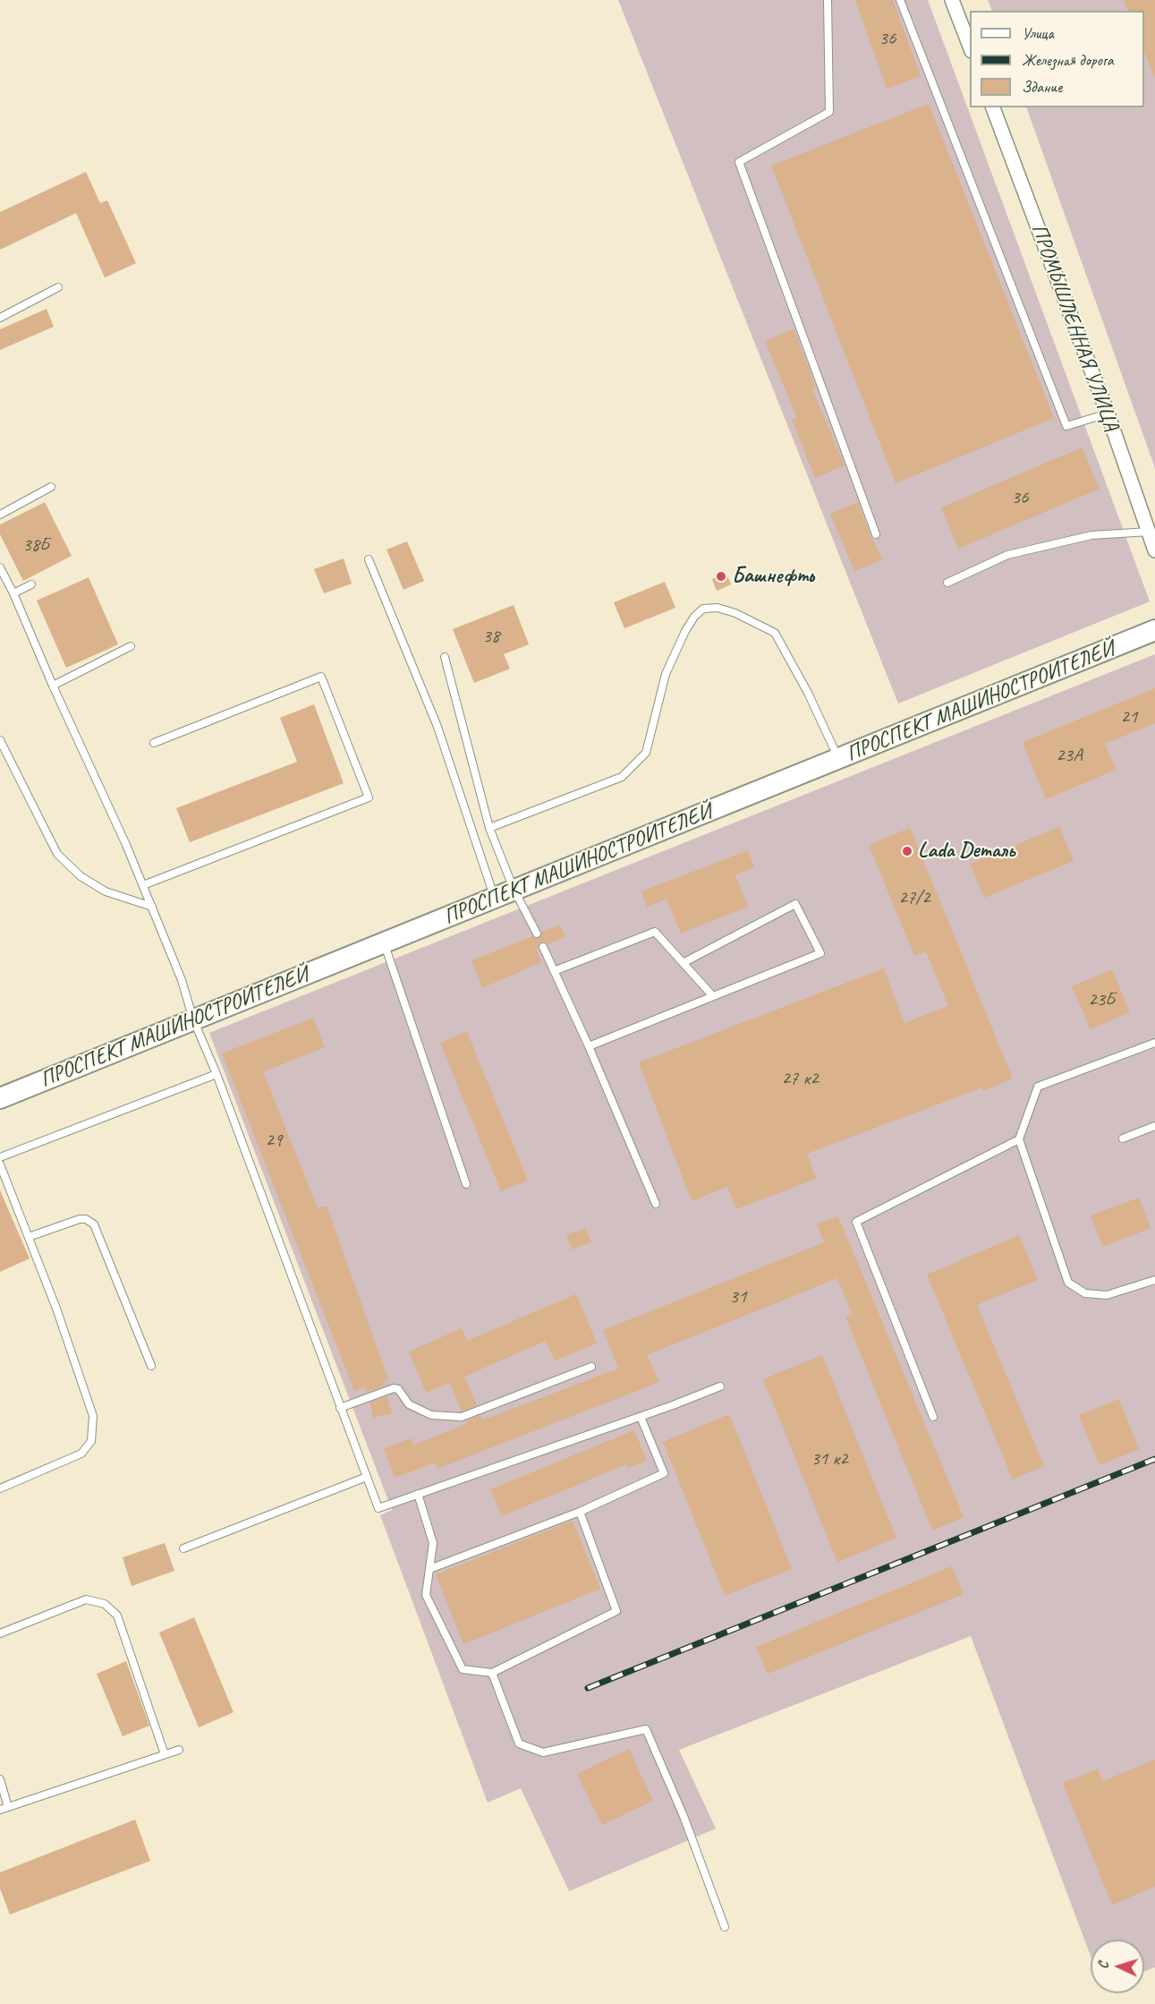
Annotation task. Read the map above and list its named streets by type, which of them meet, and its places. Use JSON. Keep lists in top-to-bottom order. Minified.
{"streets":{"main road":["ПРОСПЕКТ МАШИНОСТРОИТЕЛЕЙ"],"street":["ПРОМЫШЛЕННАЯ УЛИЦА"]},"places":["Башнефть","Lada Dеталь"],"house_numbers":["36","36","38Б","38","21","23А","27/2","23Б","27 к2","29","31","31 к2"],"legend":["Улица","Железная дорога","Здание"],"north":"left"}
